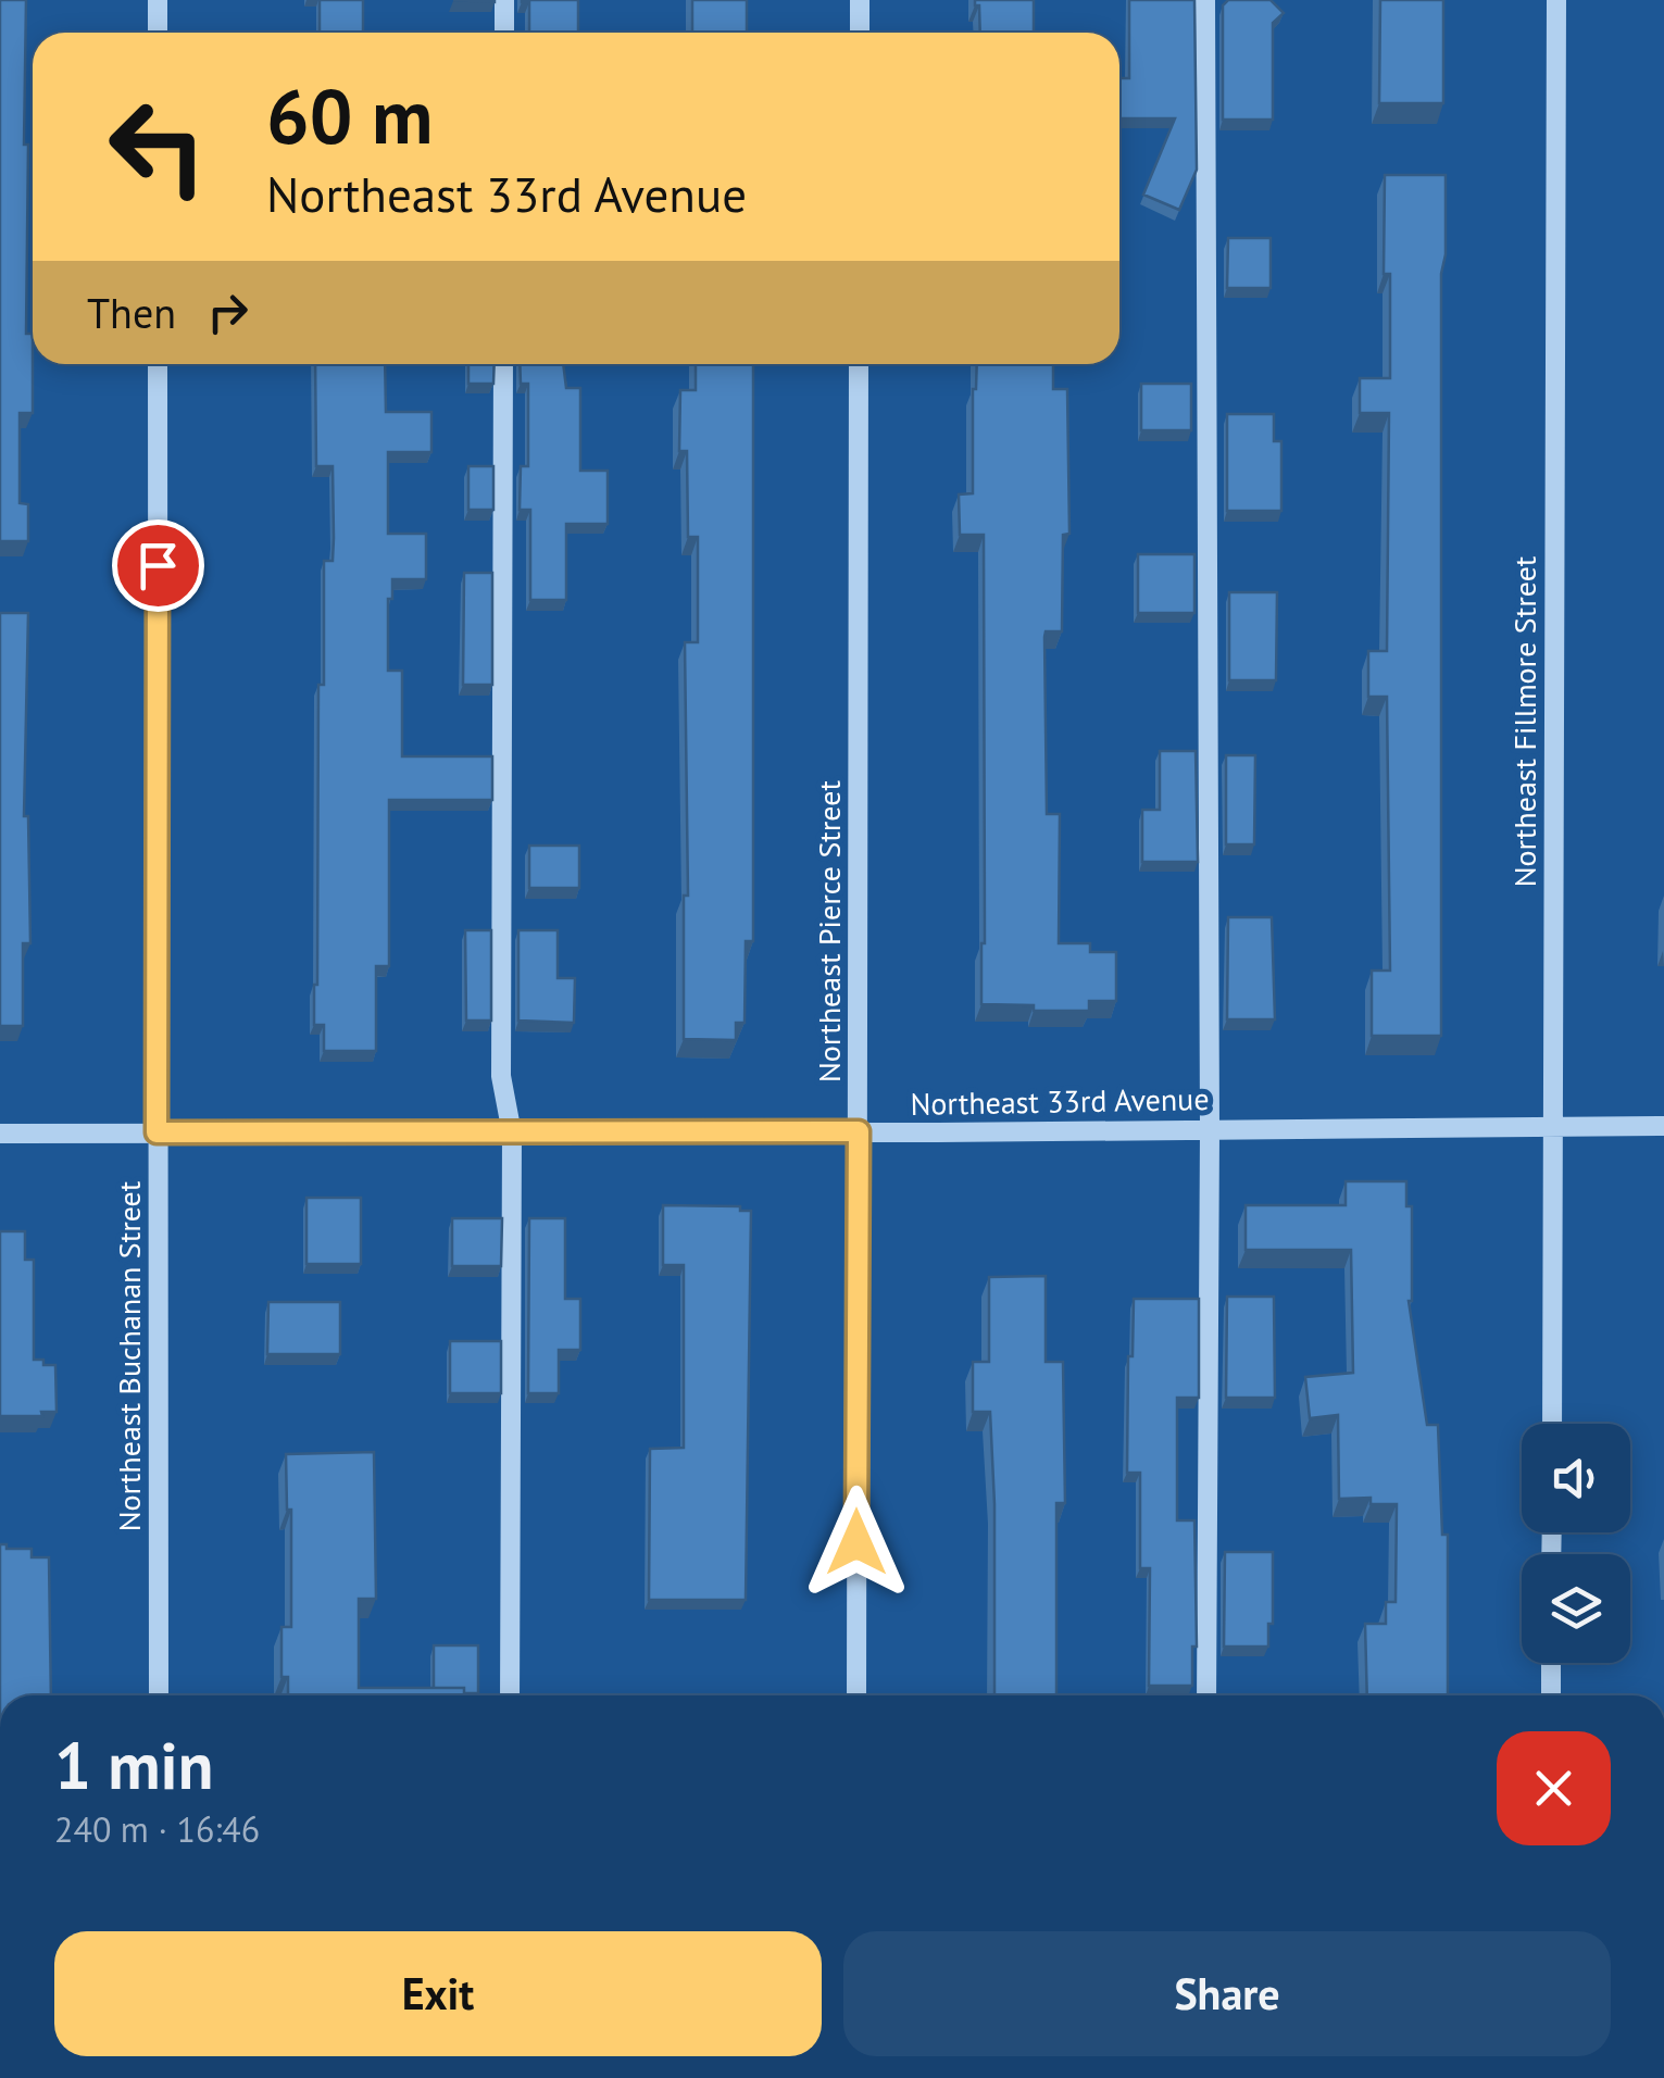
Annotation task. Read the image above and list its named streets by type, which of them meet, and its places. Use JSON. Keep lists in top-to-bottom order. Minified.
{"streets":{"street":["Northeast Fillmore Street","Northeast Pierce Street","Northeast 33rd Avenue","Northeast Buchanan Street"]},"crossings":[["Northeast Fillmore Street","Northeast 33rd Avenue"],["Northeast Pierce Street","Northeast 33rd Avenue"],["Northeast 33rd Avenue","Northeast Buchanan Street"]],"page":{"turn":["60 m","Northeast 33rd Avenue"],"then":"Then","heading":["1 min","240 m · 16:46"],"buttons":["Exit","Share"]}}
